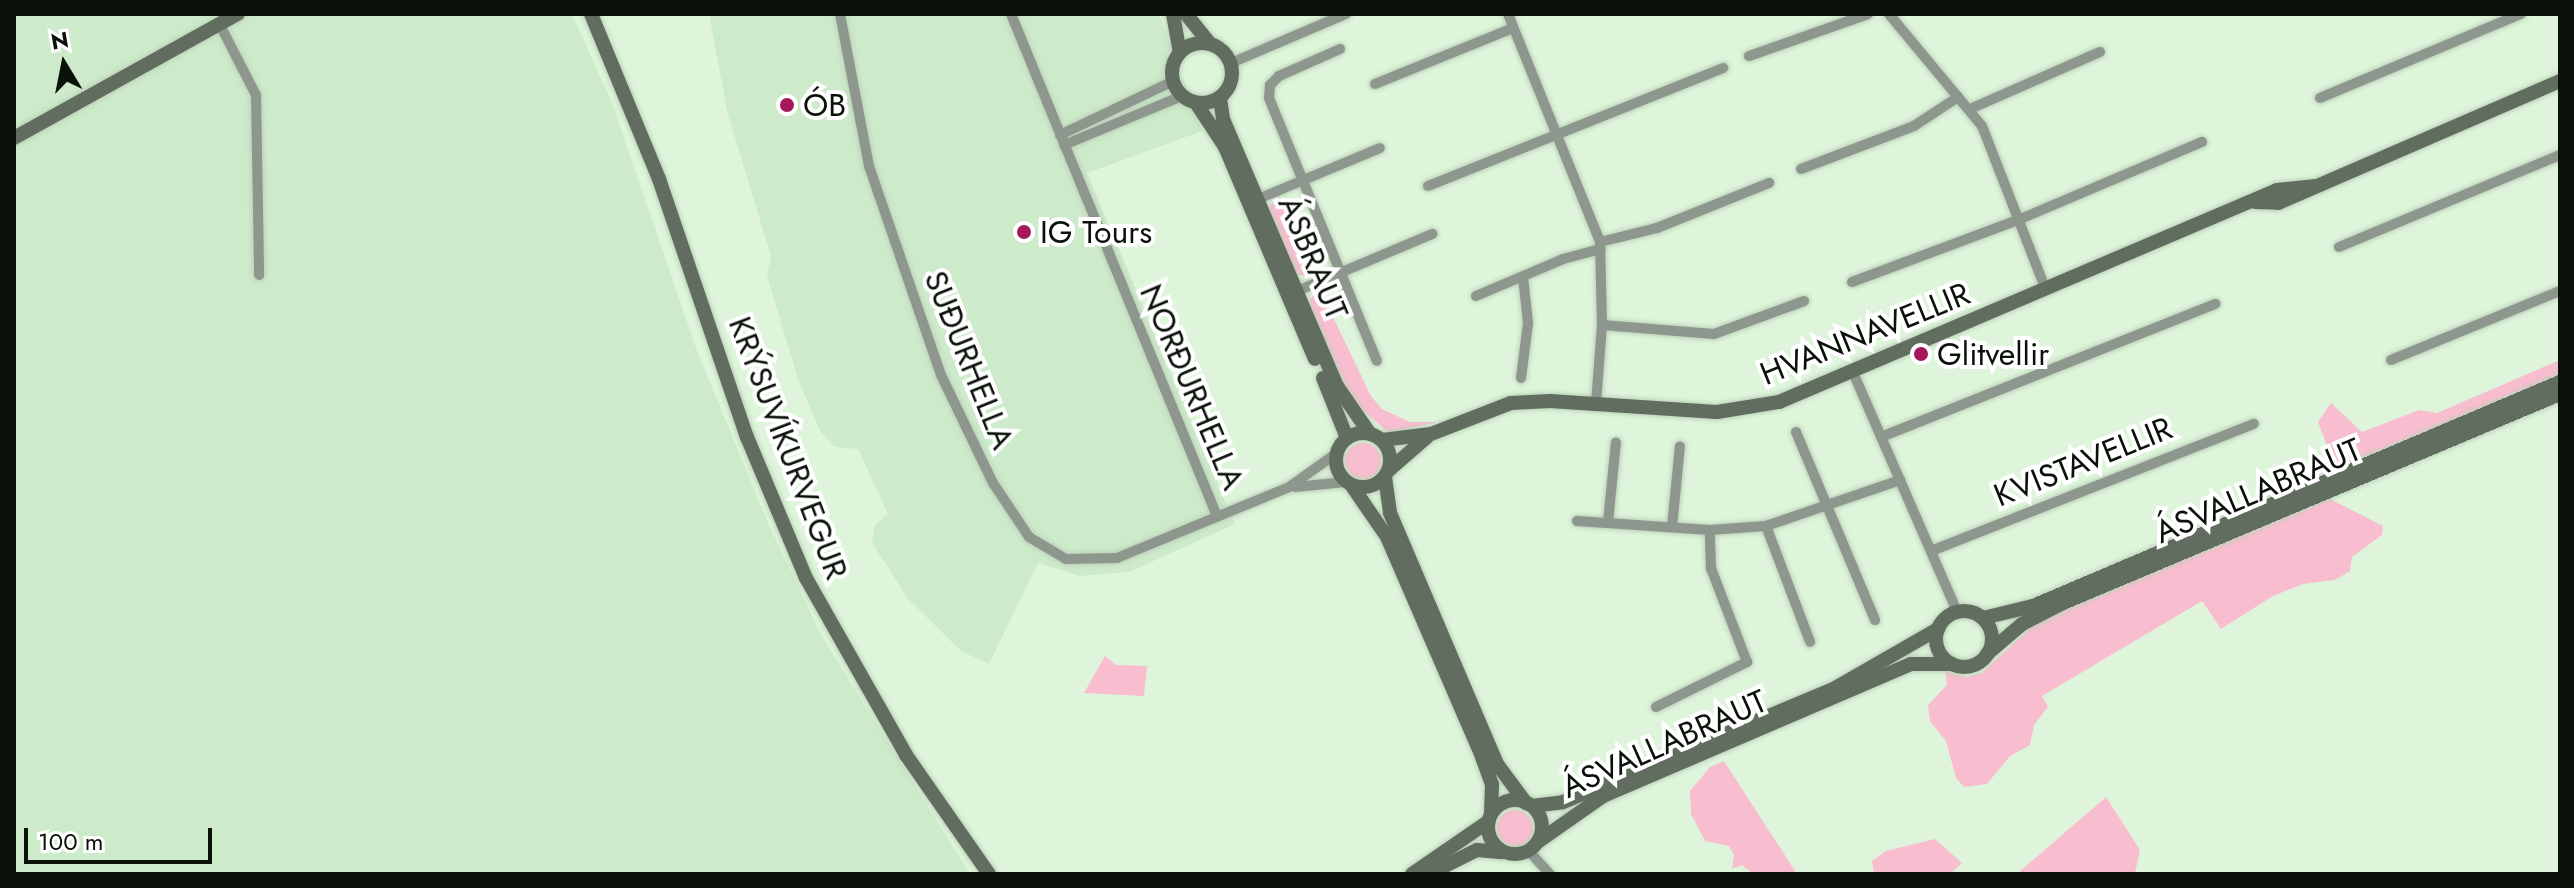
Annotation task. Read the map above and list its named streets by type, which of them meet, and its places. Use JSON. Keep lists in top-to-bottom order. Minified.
{"streets":{"main road":["ÁSBRAUT","HVANNAVELLIR","KRÝSUVÍKURVEGUR","ÁSVALLABRAUT"],"street":["SUÐURHELLA","NORÐURHELLA","KVISTAVELLIR"]},"crossings":[["ÁSBRAUT","HVANNAVELLIR"],["ÁSBRAUT","SUÐURHELLA"],["HVANNAVELLIR","SUÐURHELLA"],["SUÐURHELLA","NORÐURHELLA"]],"places":["ÓB","IG Tours","Glitvellir"],"scale_bar":"100 m","north":"top"}
